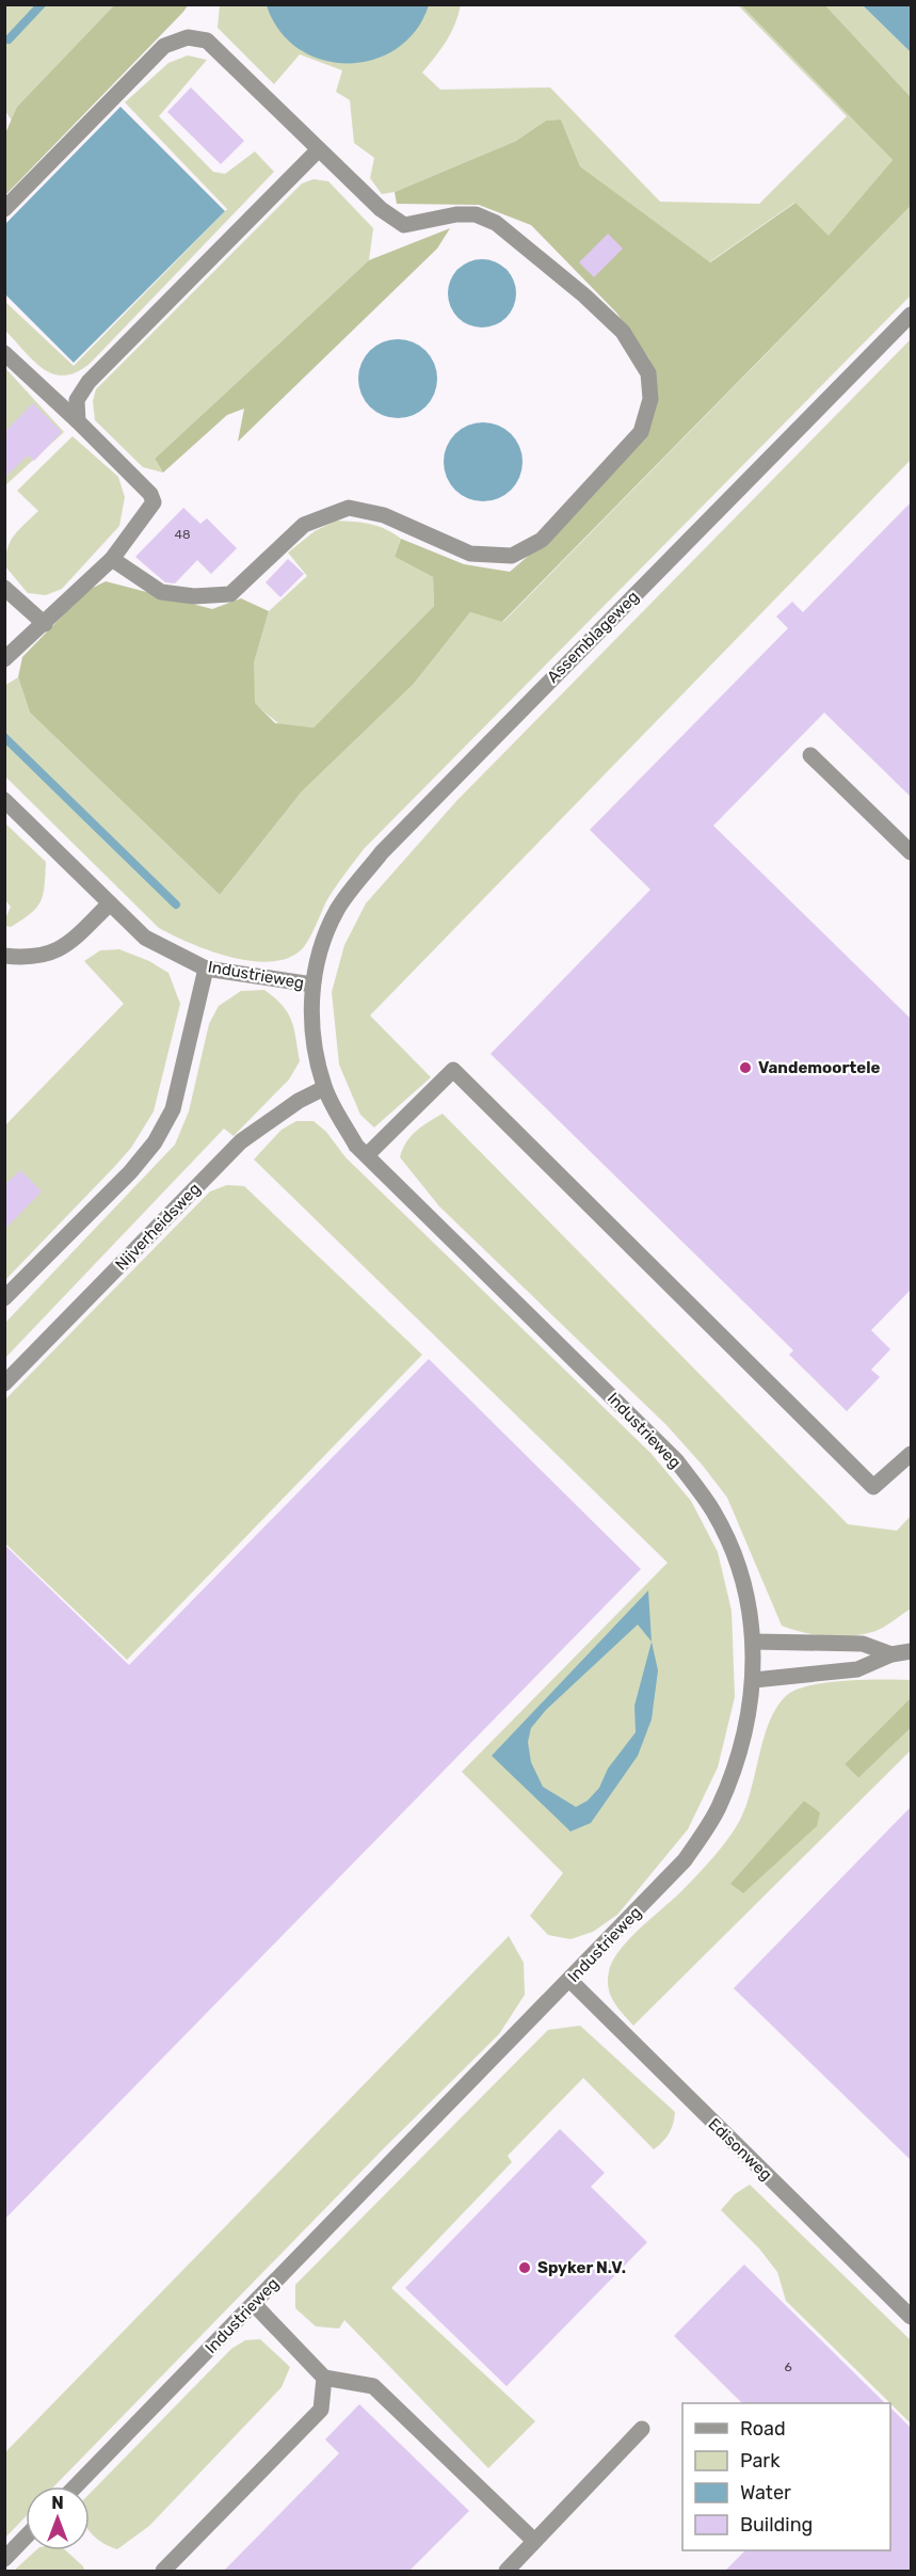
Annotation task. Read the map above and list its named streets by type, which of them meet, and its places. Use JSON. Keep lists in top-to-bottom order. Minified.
{"streets":{"street":["Assemblageweg","Industrieweg","Nijverheidsweg","Edisonweg"]},"crossings":[["Assemblageweg","Industrieweg"],["Industrieweg","Nijverheidsweg"],["Industrieweg","Edisonweg"]],"places":["Vandemoortele","Spyker N.V."],"house_numbers":["48","6"],"legend":["Road","Park","Water","Building"],"north":"top"}
